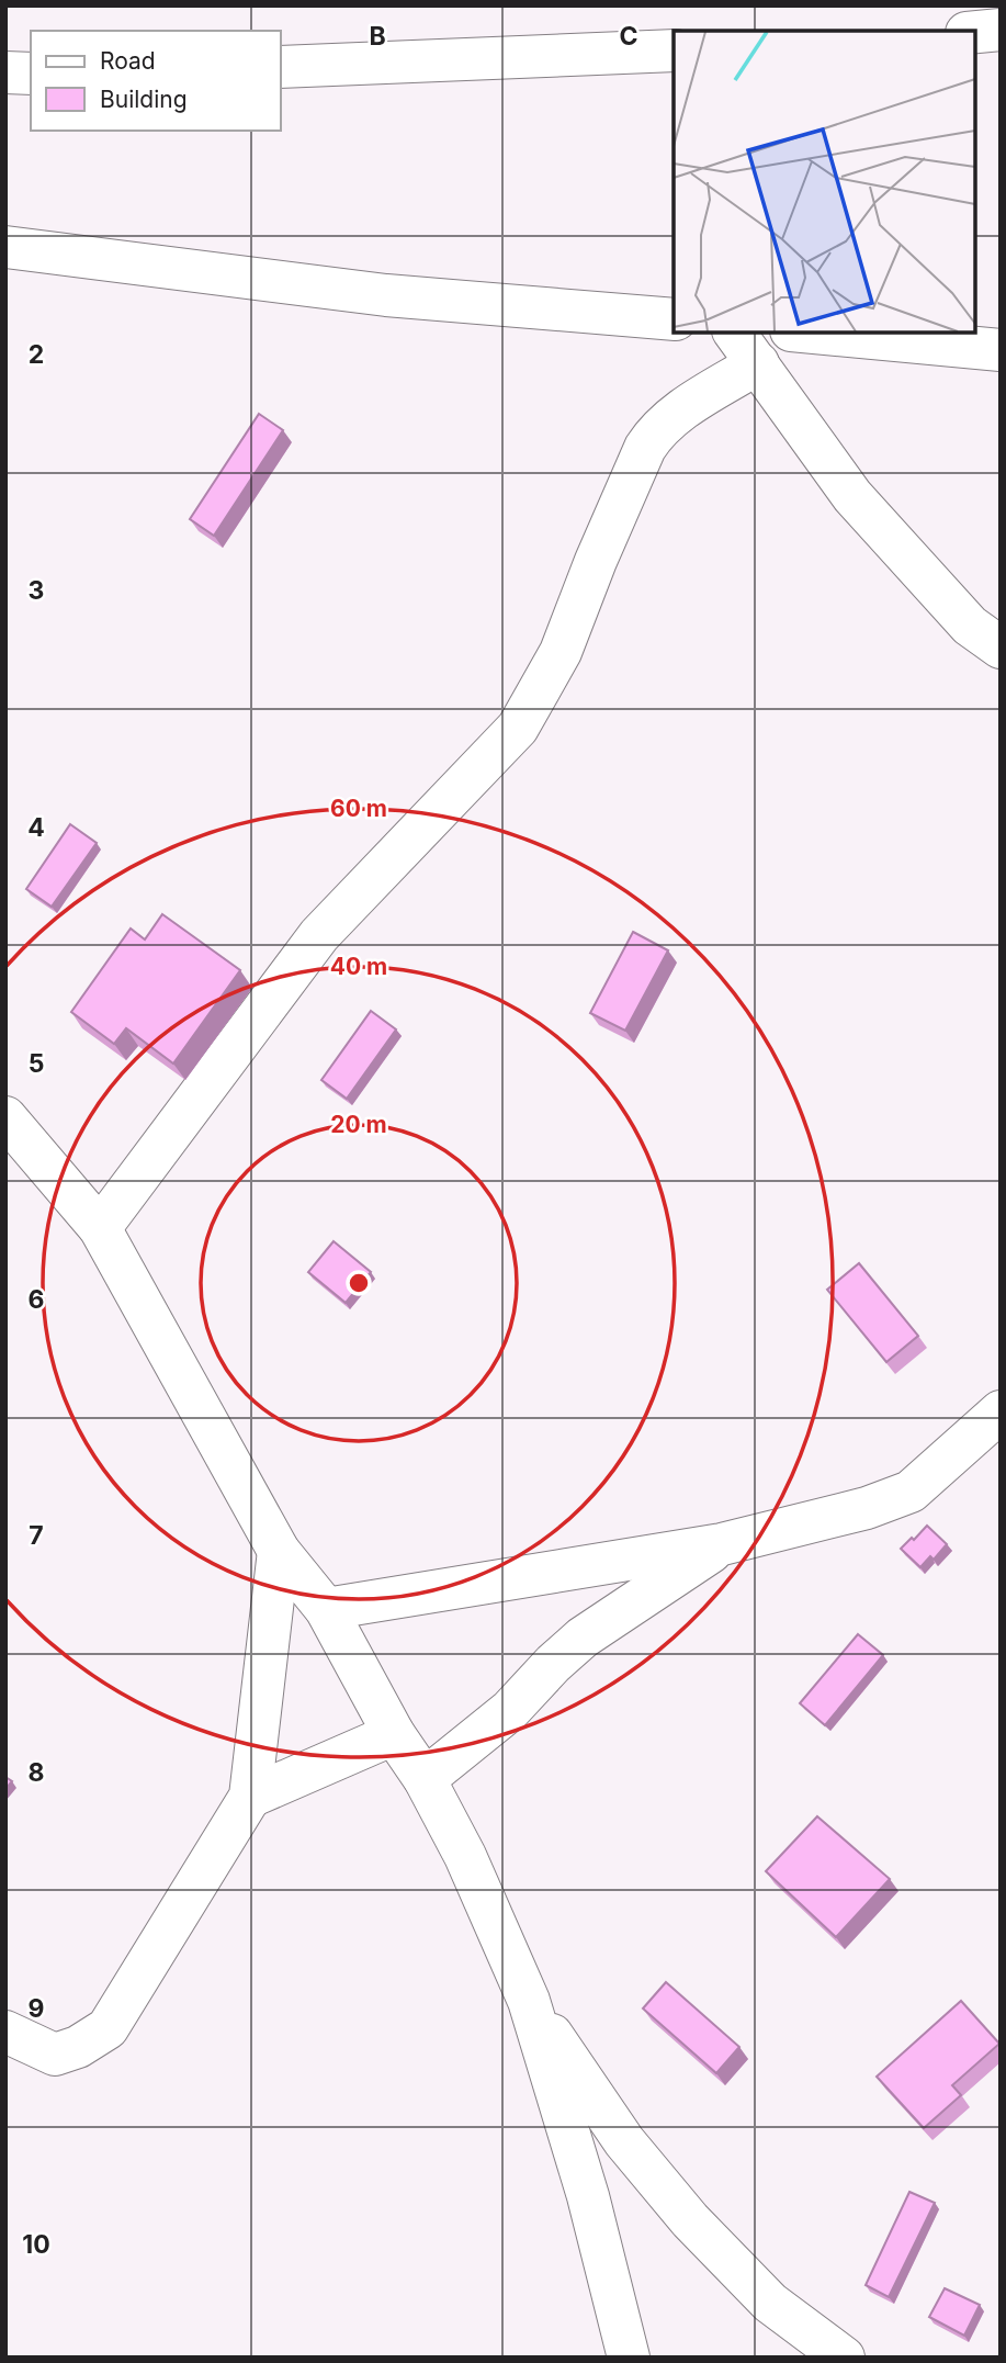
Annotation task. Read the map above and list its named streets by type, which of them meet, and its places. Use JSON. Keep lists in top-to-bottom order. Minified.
{"legend":["Road","Building"],"grid":{"columns":["B","C"],"rows":["2","3","4","5","6","7","8","9","10"]},"rings":["60 m","40 m","20 m"]}
